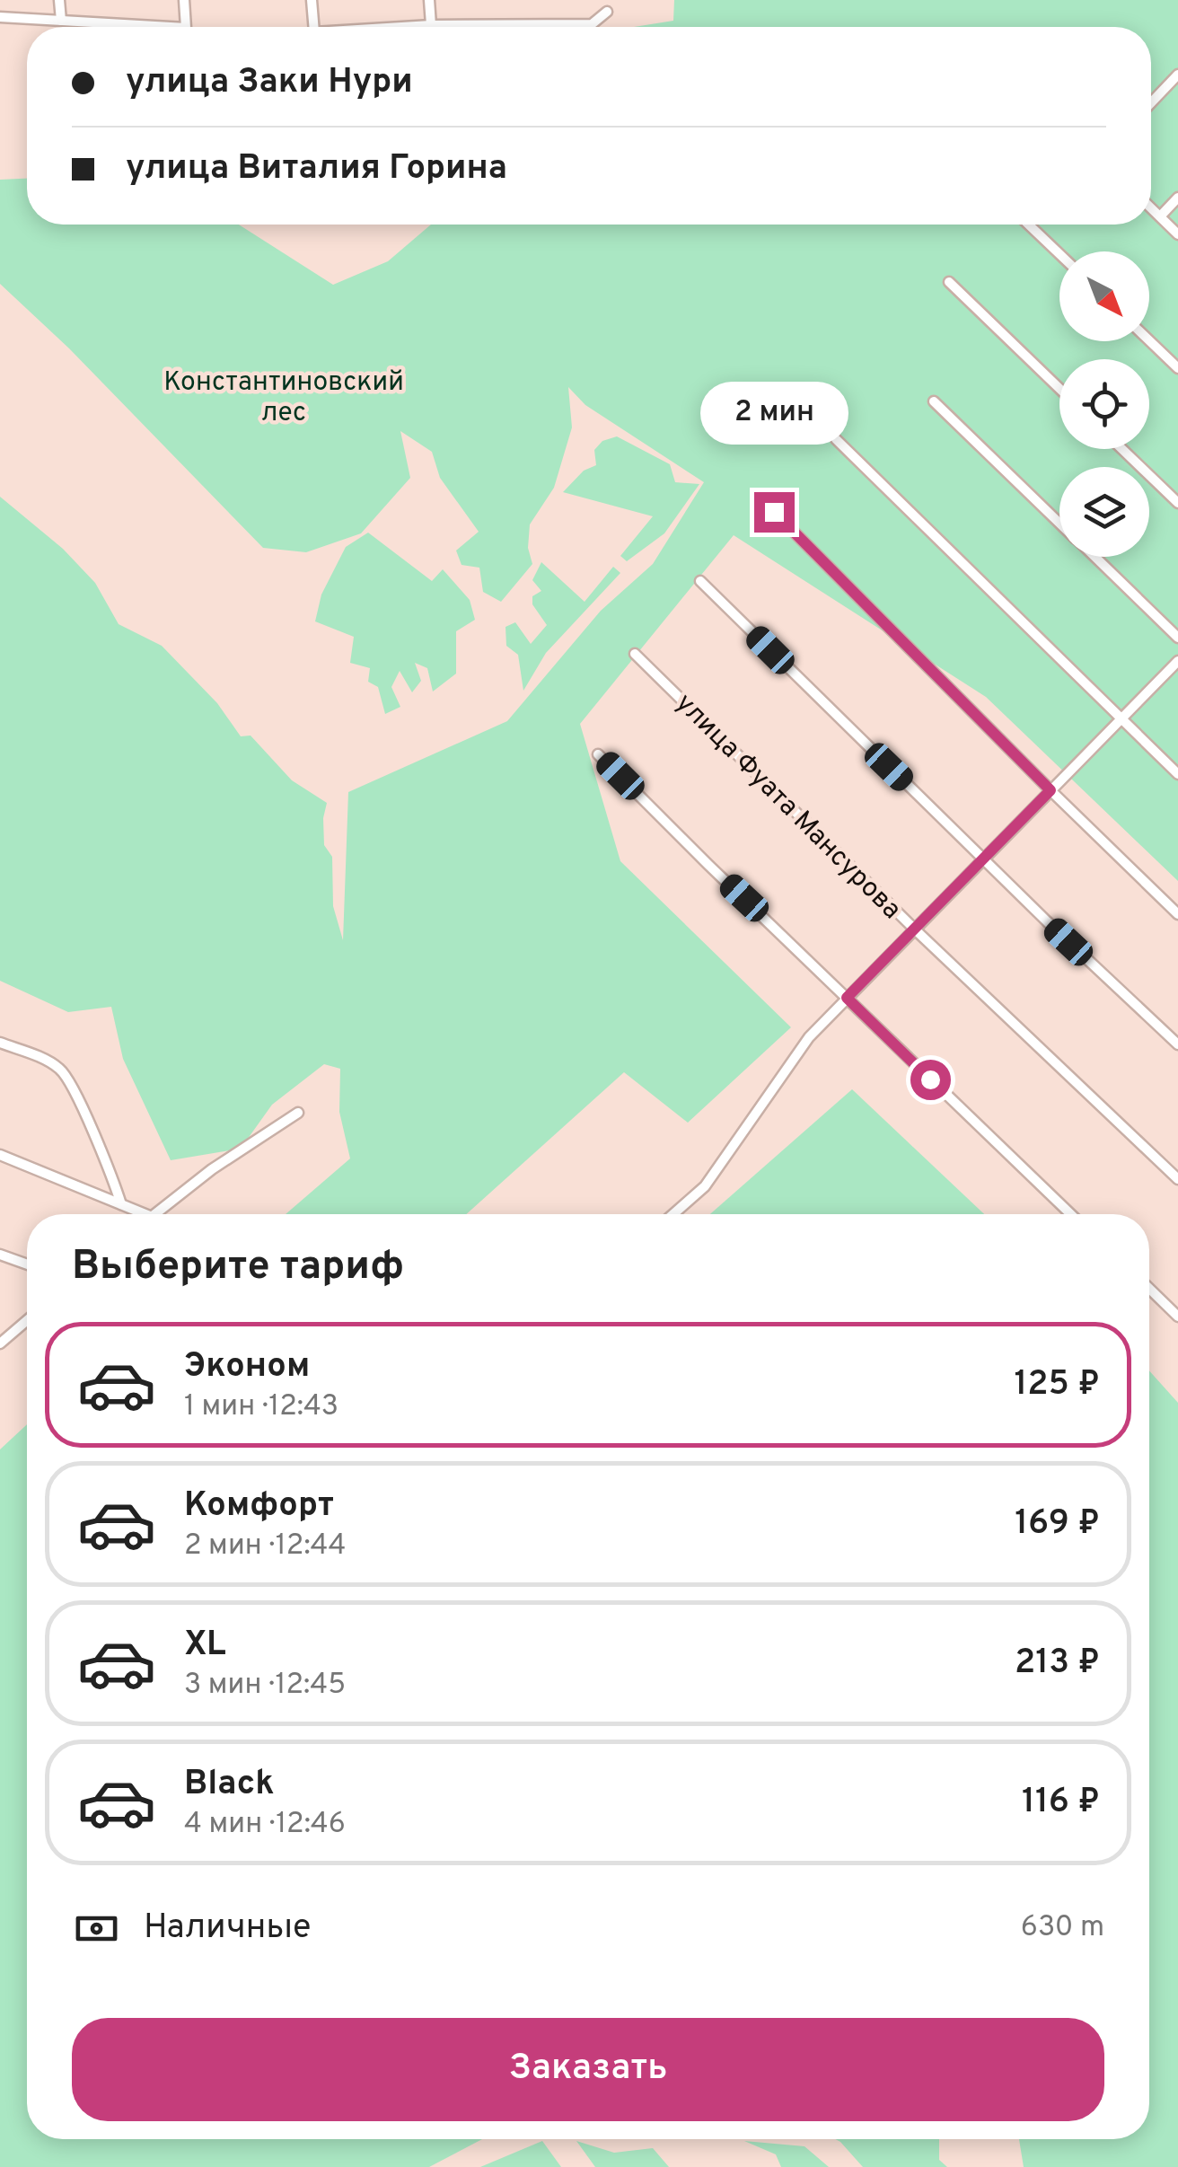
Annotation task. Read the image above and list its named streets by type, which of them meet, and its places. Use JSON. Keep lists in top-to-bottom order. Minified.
{"streets":{"street":["улица Фуата Мансурова"]},"parks":["Константиновский лес"],"north":"bottom right","page":{"banner":["улица Заки Нури","улица Виталия Горина"],"bubble":"2 мин","heading":"Выберите тариф","list":[{"name":"Эконом","note":"1 мин · 12:43","value":"125 ₽"},{"name":"Комфорт","note":"2 мин · 12:44","value":"169 ₽"},{"name":"XL","note":"3 мин · 12:45","value":"213 ₽"},{"name":"Black","note":"4 мин · 12:46","value":"116 ₽"}],"pay":["Наличные","630 m"],"buttons":"Заказать"}}
